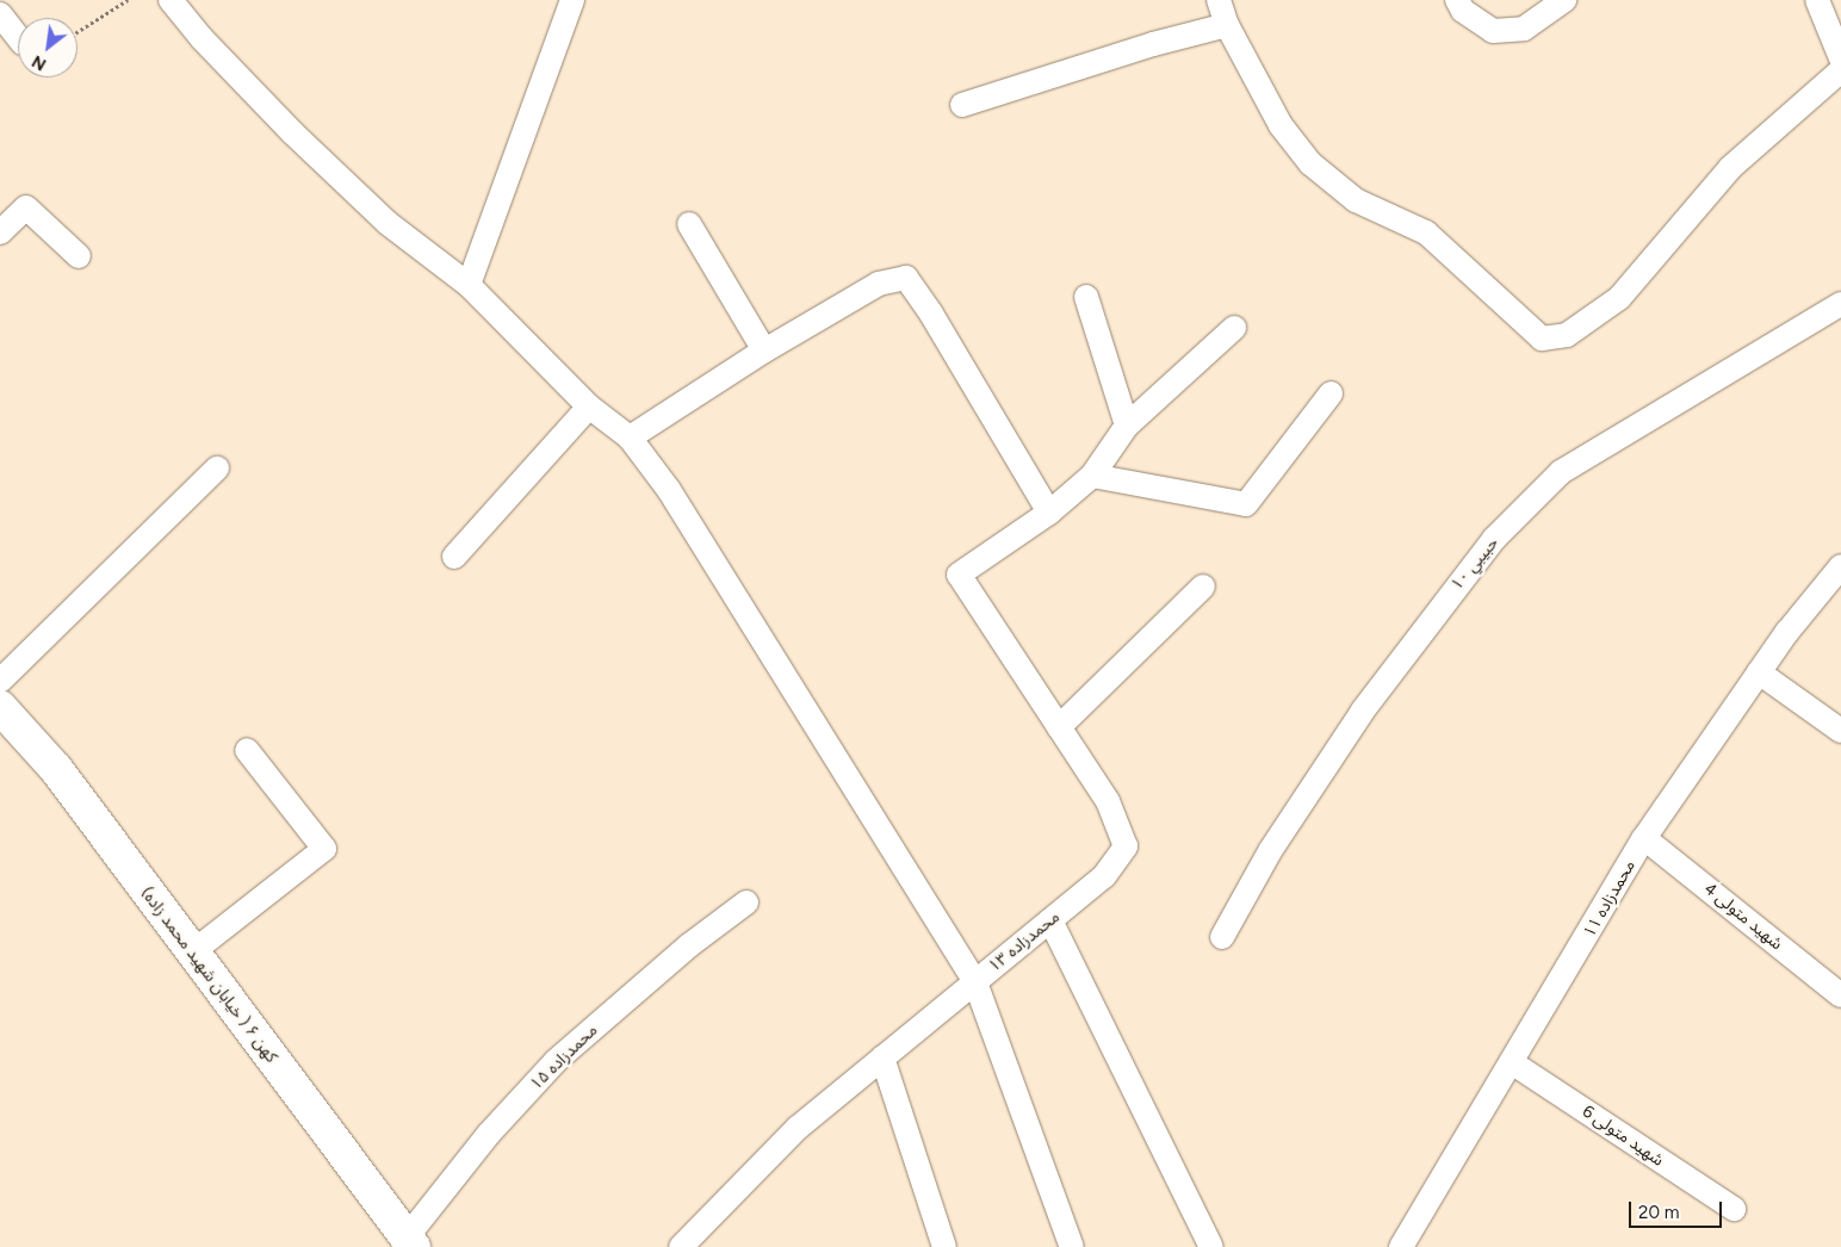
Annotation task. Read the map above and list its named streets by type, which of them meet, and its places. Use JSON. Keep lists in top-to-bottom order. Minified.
{"streets":{"street":["حبيبي ١٠","محمدزاده ۱۱","شهید متولی 4","محمدزاده ۱۳","کهن ۶ ( خیابان شهید محمد زاده)","محمدزاده ۱۵","شهید متولی 6"]},"crossings":[["محمدزاده ۱۱","شهید متولی 4"],["محمدزاده ۱۱","شهید متولی 6"],["کهن ۶ ( خیابان شهید محمد زاده)","محمدزاده ۱۵"]],"scale_bar":"20 m","north":"bottom left"}
